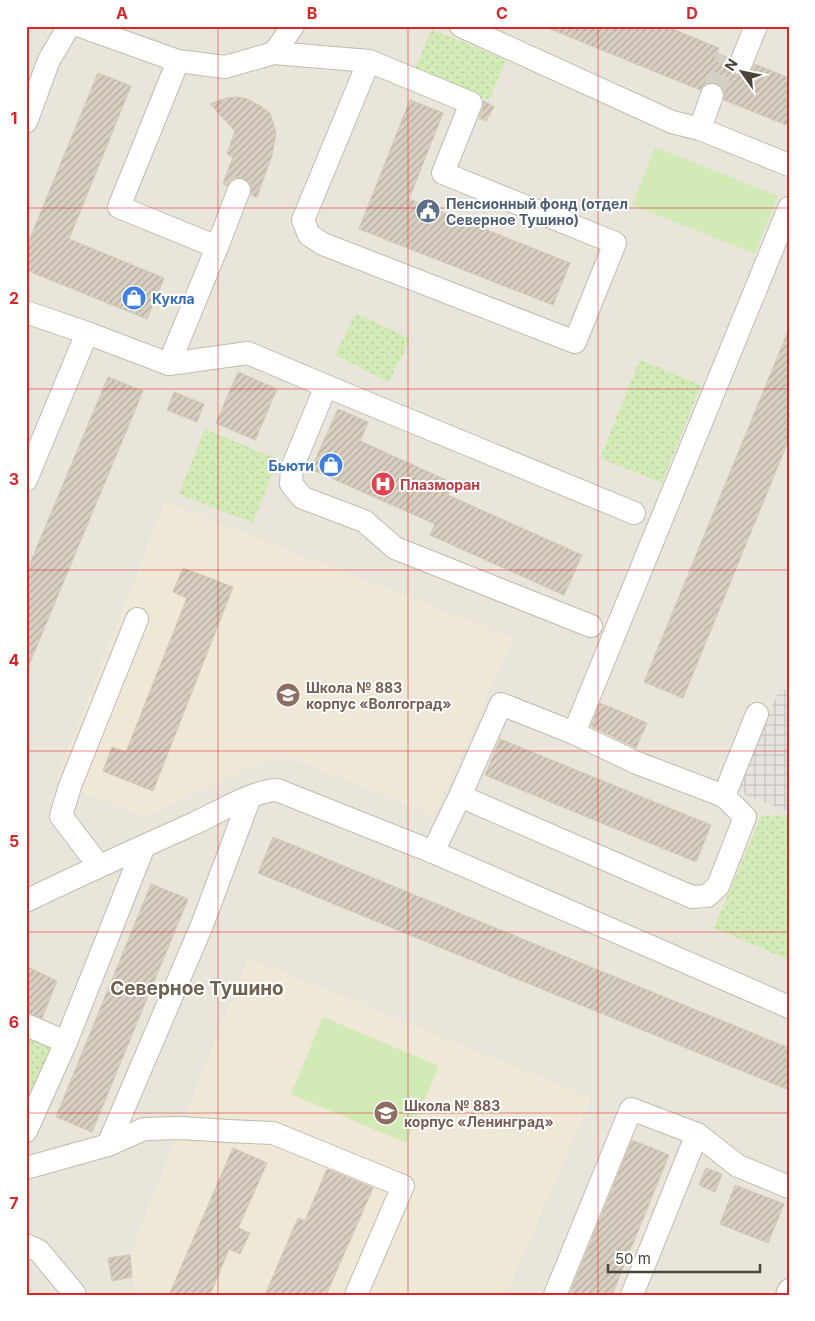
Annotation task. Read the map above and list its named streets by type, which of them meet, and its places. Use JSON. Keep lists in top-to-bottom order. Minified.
{"districts":["Северное Тушино"],"places":{"public building":["Пенсионный фонд (отдел Северное Тушино)"],"shop":["Кукла","Бьюти"],"hospital":["Плазморан"],"school or university":["Школа № 883 корпус «Волгоград»","Школа № 883 корпус «Ленинград»"]},"scale_bar":"50 m","north":"top left","grid":{"columns":["A","B","C","D"],"rows":["1","2","3","4","5","6","7"]}}
